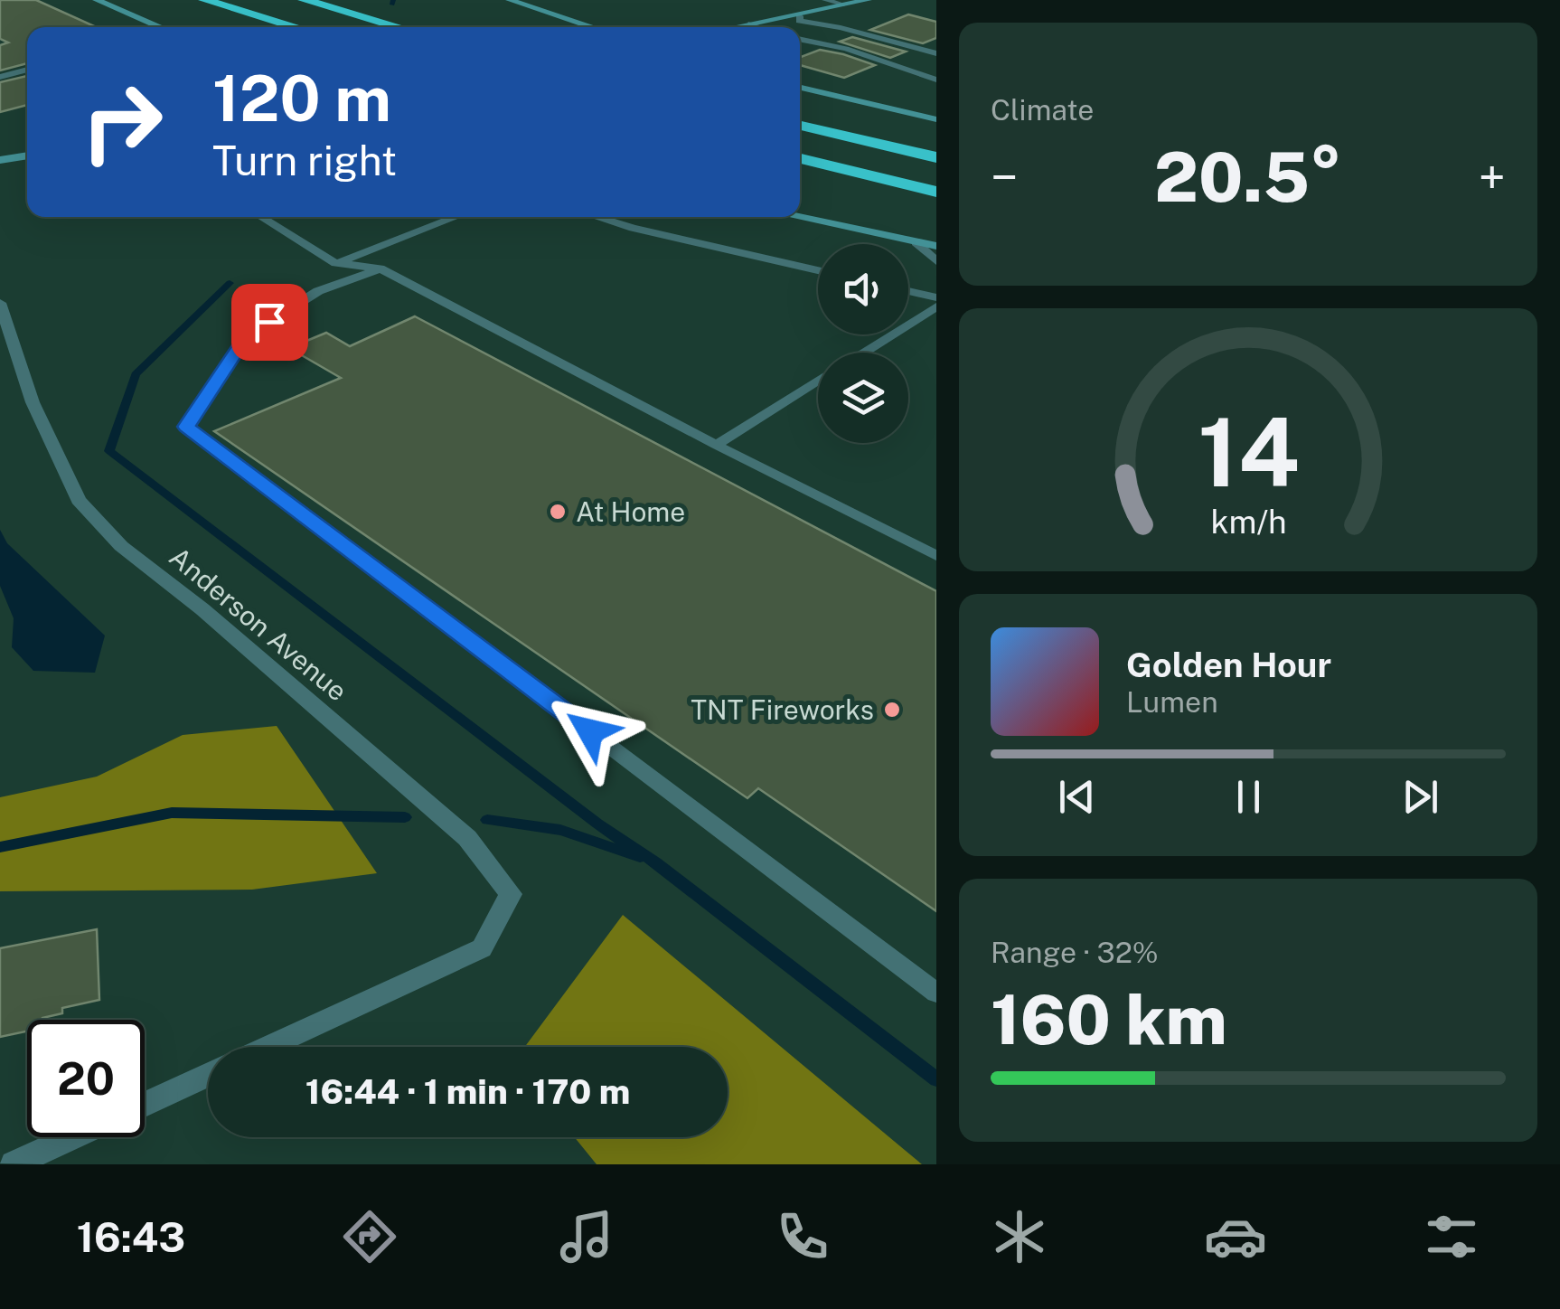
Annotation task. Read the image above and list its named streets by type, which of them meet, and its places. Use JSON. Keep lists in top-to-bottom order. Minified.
{"streets":{"street":["Anderson Avenue"]},"places":["At Home","TNT Fireworks"],"page":{"tile":["Climate",["Range · 32%","160 km"]],"turn":["120 m","Turn right"],"heat":["−","20.5°","+"],"song":["Golden Hour","Lumen"],"limit":"20","trip":"16:44 · 1 min · 170 m","tabs":"16:43","gauge":["14","km/h"]}}
